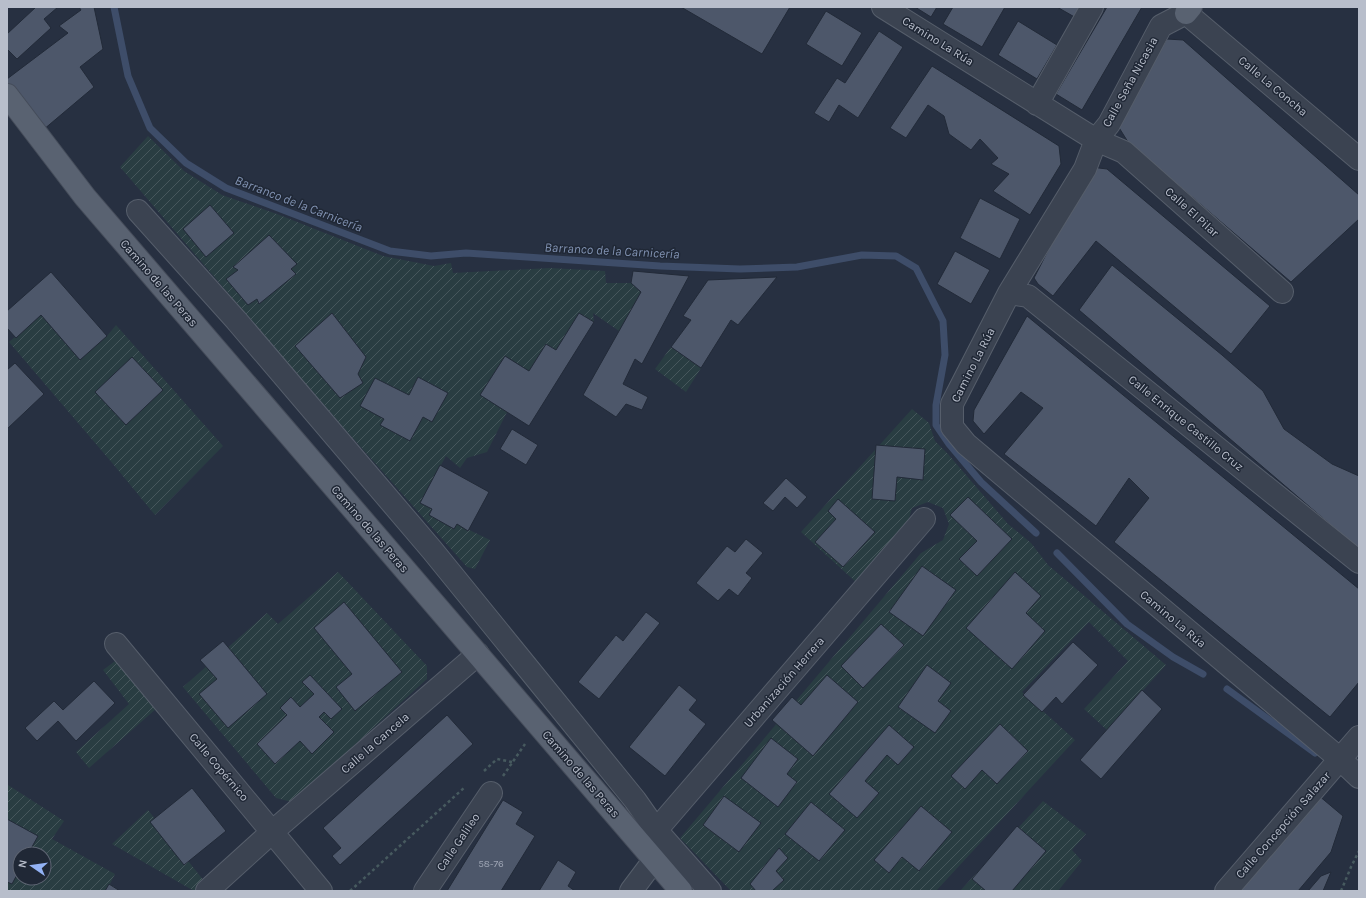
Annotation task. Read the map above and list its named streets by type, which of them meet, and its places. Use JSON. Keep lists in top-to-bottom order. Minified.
{"streets":{"main road":["Camino de las Peras"],"street":["Camino La Rúa","Calle Seña Nicasia","Calle La Concha","Calle El Pilar","Calle Enrique Castillo Cruz","Urbanización Herrera","Calle la Cancela","Calle Copérnico","Calle Concepción Salazar","Calle Galileo"]},"crossings":[["Camino La Rúa","Calle Seña Nicasia"],["Camino La Rúa","Calle El Pilar"],["Camino La Rúa","Calle Enrique Castillo Cruz"],["Camino La Rúa","Calle Concepción Salazar"],["Calle Seña Nicasia","Calle La Concha"],["Calle Seña Nicasia","Calle El Pilar"],["Camino de las Peras","Urbanización Herrera"],["Camino de las Peras","Calle la Cancela"],["Calle la Cancela","Calle Copérnico"]],"water":["Barranco de la Carnicería"],"house_numbers":["58-76"],"north":"left"}
